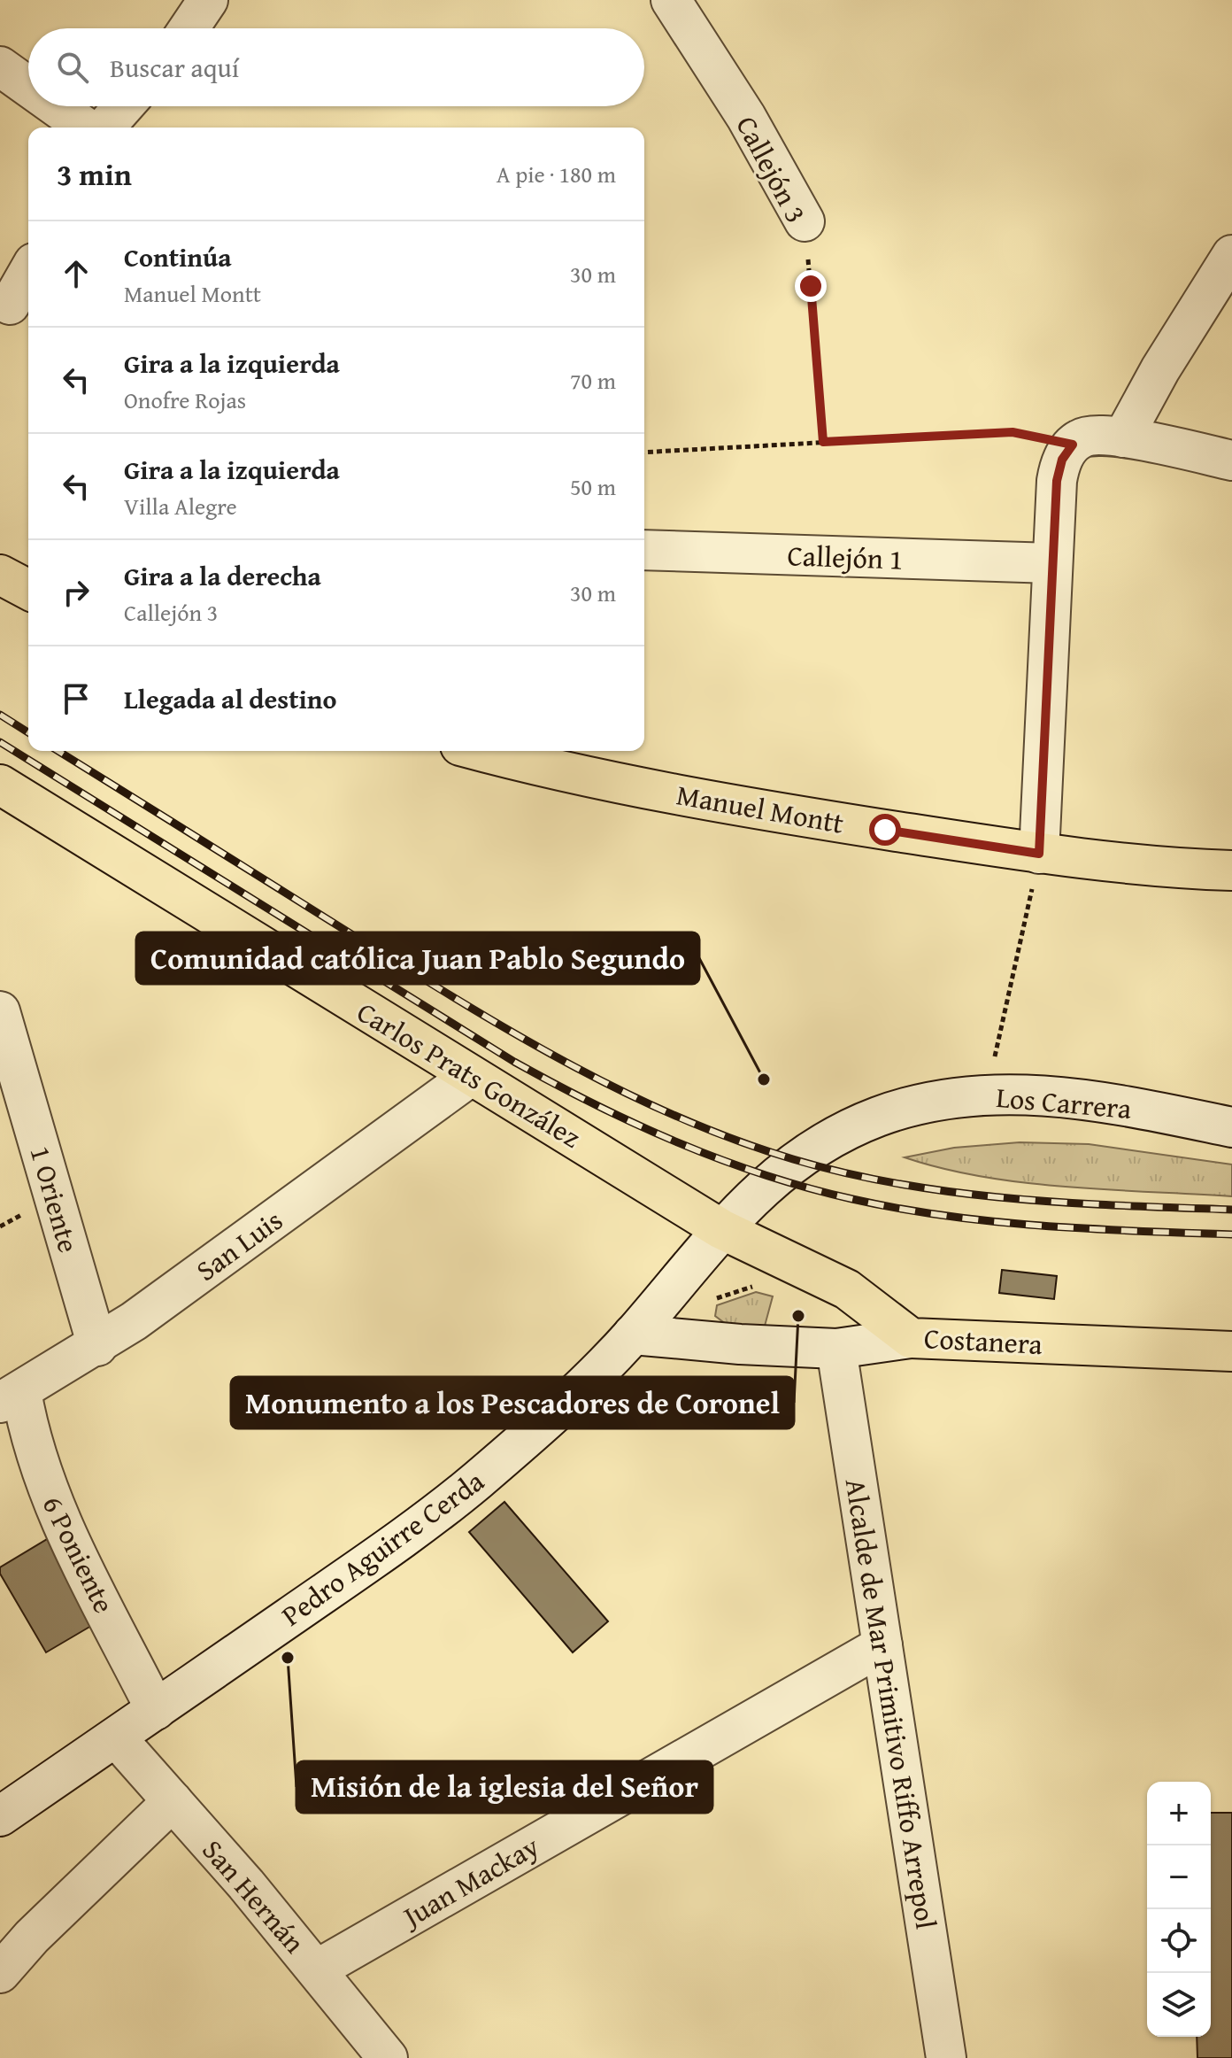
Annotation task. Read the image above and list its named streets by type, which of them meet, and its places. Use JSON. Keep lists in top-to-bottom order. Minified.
{"streets":{"main road":["Manuel Montt","Carlos Prats González","Costanera"],"street":["Callejón 3","Callejón 1","Los Carrera","1 Oriente","San Luis","Pedro Aguirre Cerda","6 Poniente","Alcalde de Mar Primitivo Riffo Arrepol","Juan Mackay","San Hernán"]},"crossings":[["Carlos Prats González","Los Carrera"],["Carlos Prats González","San Luis"],["Carlos Prats González","Costanera"],["Carlos Prats González","Pedro Aguirre Cerda"],["Los Carrera","Costanera"],["Los Carrera","Pedro Aguirre Cerda"],["1 Oriente","San Luis"],["San Luis","6 Poniente"],["Costanera","Pedro Aguirre Cerda"],["Pedro Aguirre Cerda","6 Poniente"],["Pedro Aguirre Cerda","San Hernán"],["Alcalde de Mar Primitivo Riffo Arrepol","Juan Mackay"],["Juan Mackay","San Hernán"]],"places":["Comunidad católica Juan Pablo Segundo","Monumento a los Pescadores de Coronel","Misión de la iglesia del Señor"],"page":{"search":"Buscar aquí","heading":["3 min","A pie · 180 m"],"list":[["Continúa","Manuel Montt","30 m"],["Gira a la izquierda","Onofre Rojas","70 m"],["Gira a la izquierda","Villa Alegre","50 m"],["Gira a la derecha","Callejón 3","30 m"],"Llegada al destino"],"map_buttons":["+","−"]}}
